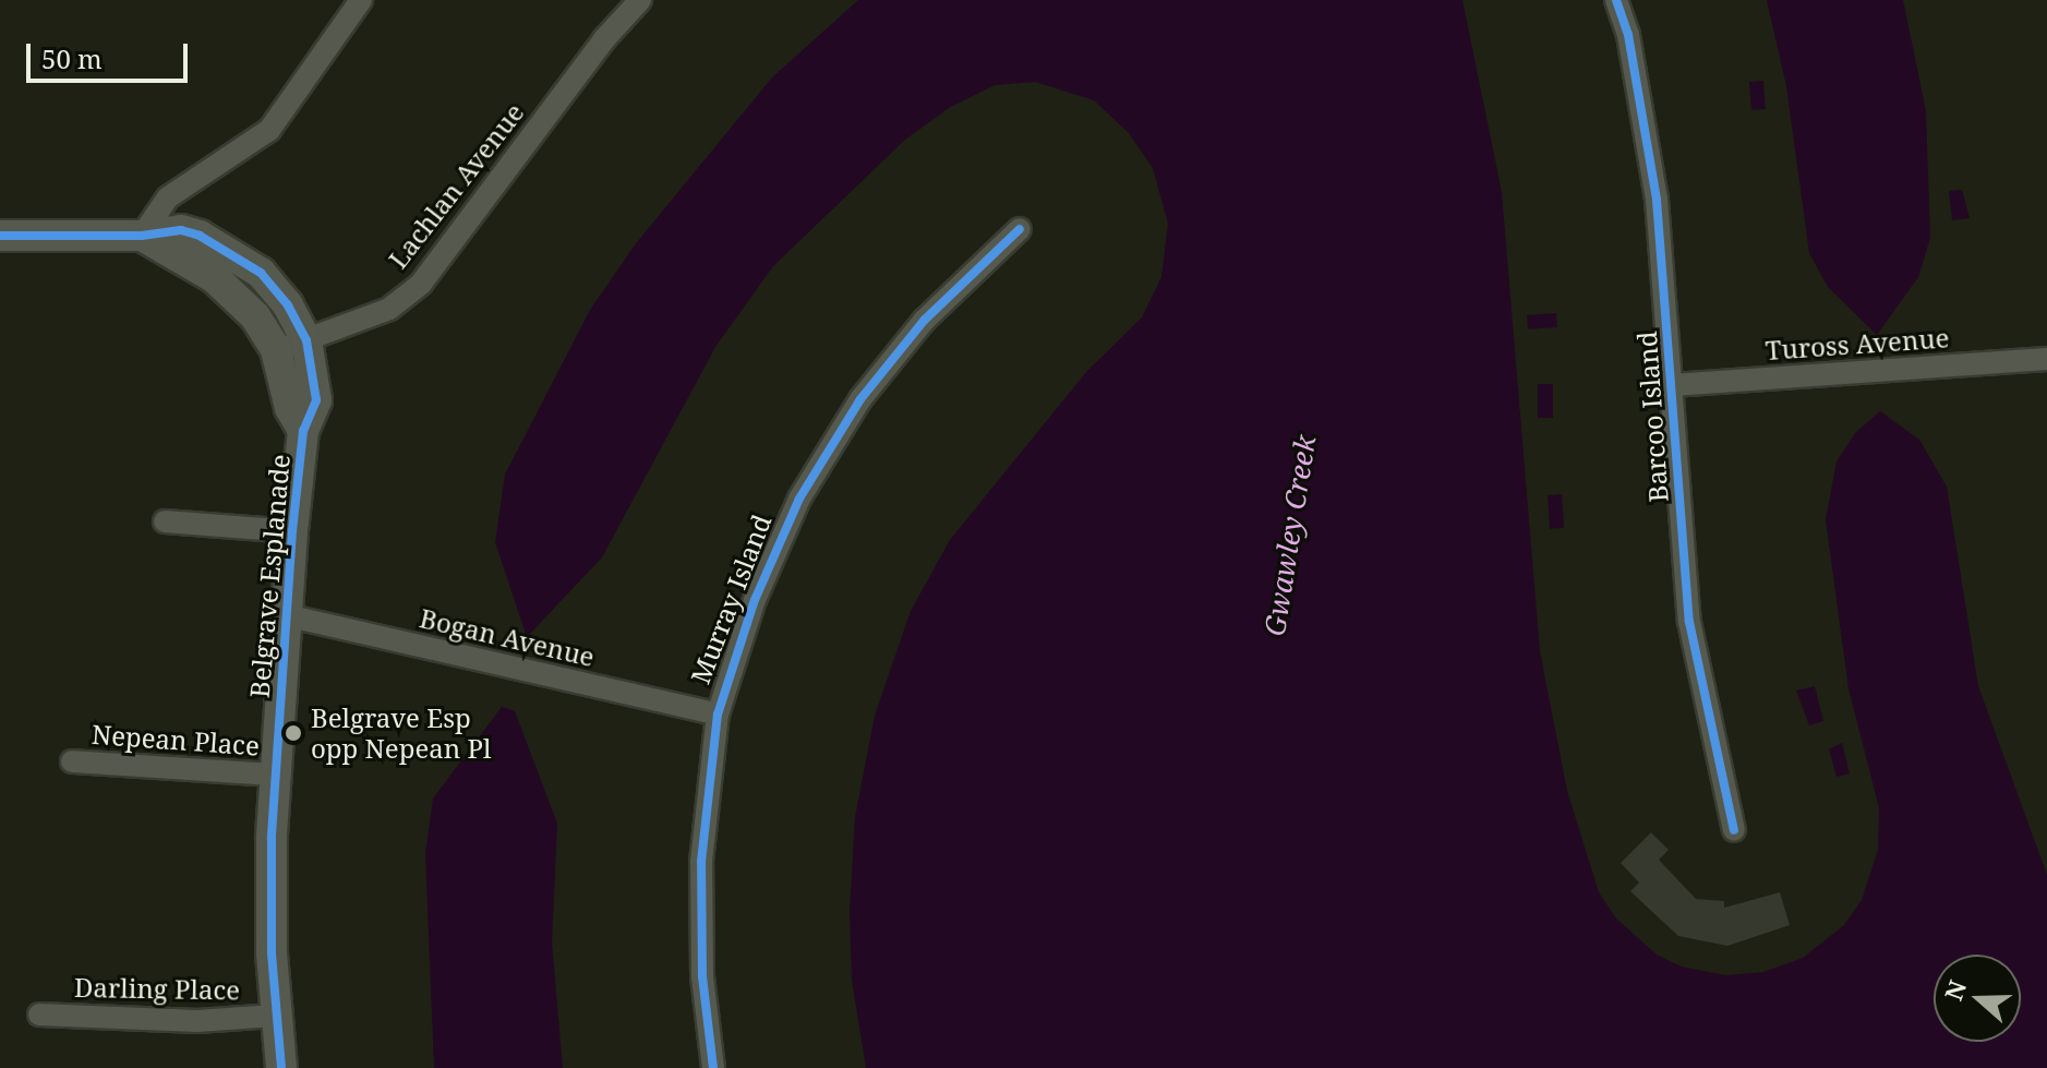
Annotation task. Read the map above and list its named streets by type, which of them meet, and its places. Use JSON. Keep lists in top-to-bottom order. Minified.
{"streets":{"street":["Lachlan Avenue","Tuross Avenue","Barcoo Island","Belgrave Esplanade","Murray Island","Bogan Avenue","Nepean Place","Darling Place"]},"crossings":[["Lachlan Avenue","Belgrave Esplanade"],["Tuross Avenue","Barcoo Island"],["Belgrave Esplanade","Bogan Avenue"],["Belgrave Esplanade","Nepean Place"],["Belgrave Esplanade","Darling Place"],["Murray Island","Bogan Avenue"]],"water":["Gwawley Creek"],"places":["Belgrave Esp opp Nepean Pl"],"scale_bar":"50 m","north":"left"}
